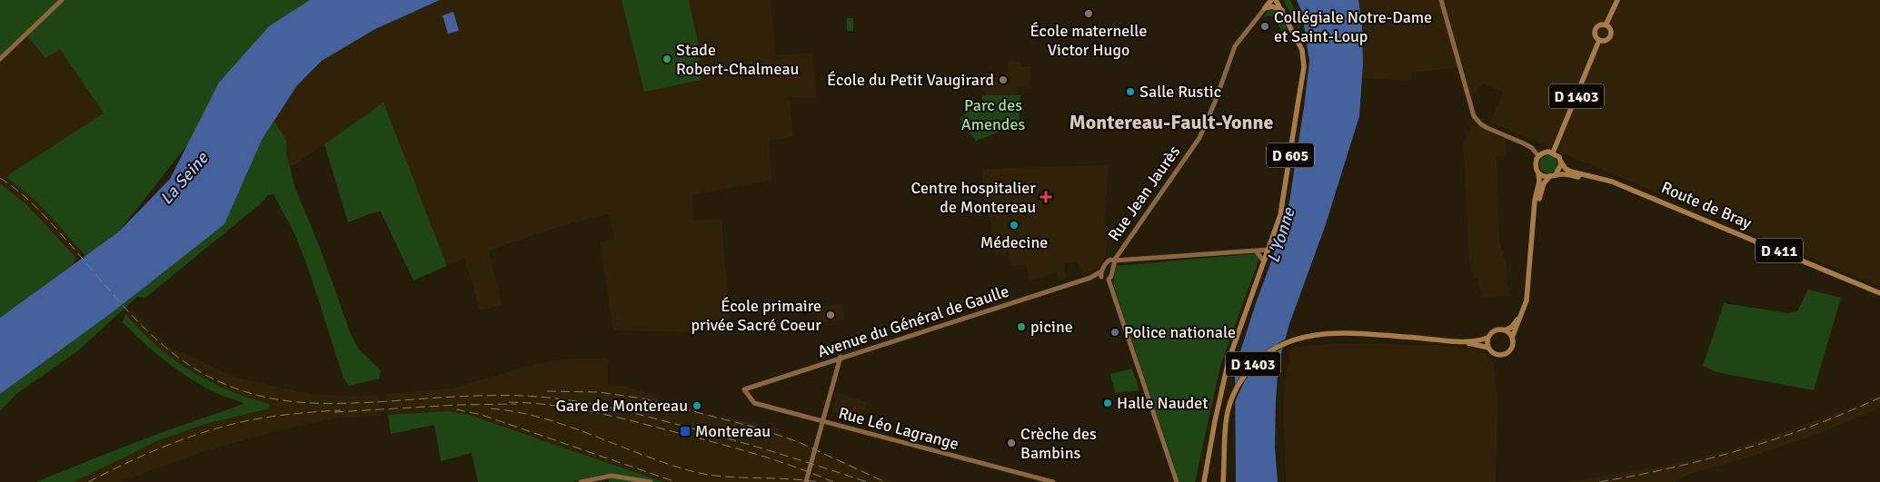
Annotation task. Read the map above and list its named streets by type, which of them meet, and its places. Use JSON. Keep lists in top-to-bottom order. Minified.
{"streets":{"main road":["D 1403","D 605","Rue Jean Jaurès","Route de Bray","D 411","Avenue du Général de Gaulle","Rue Léo Lagrange"]},"crossings":[["D 1403","Route de Bray"],["Avenue du Général de Gaulle","Rue Léo Lagrange"]],"districts":["Montereau-Fault-Yonne"],"water":["La Seine","L'Yonne"],"parks":["Parc des Amendes"],"places":{"other":["École maternelle Victor Hugo","Collégiale Notre-Dame et Saint-Loup","Stade Robert-Chalmeau","École du Petit Vaugirard","Salle Rustic","Médecine","École primaire privée Sacré Coeur","picine","Police nationale","Halle Naudet","Gare de Montereau","Crèche des Bambins"],"health":["Centre hospitalier de Montereau"],"transit":["Montereau"]}}
